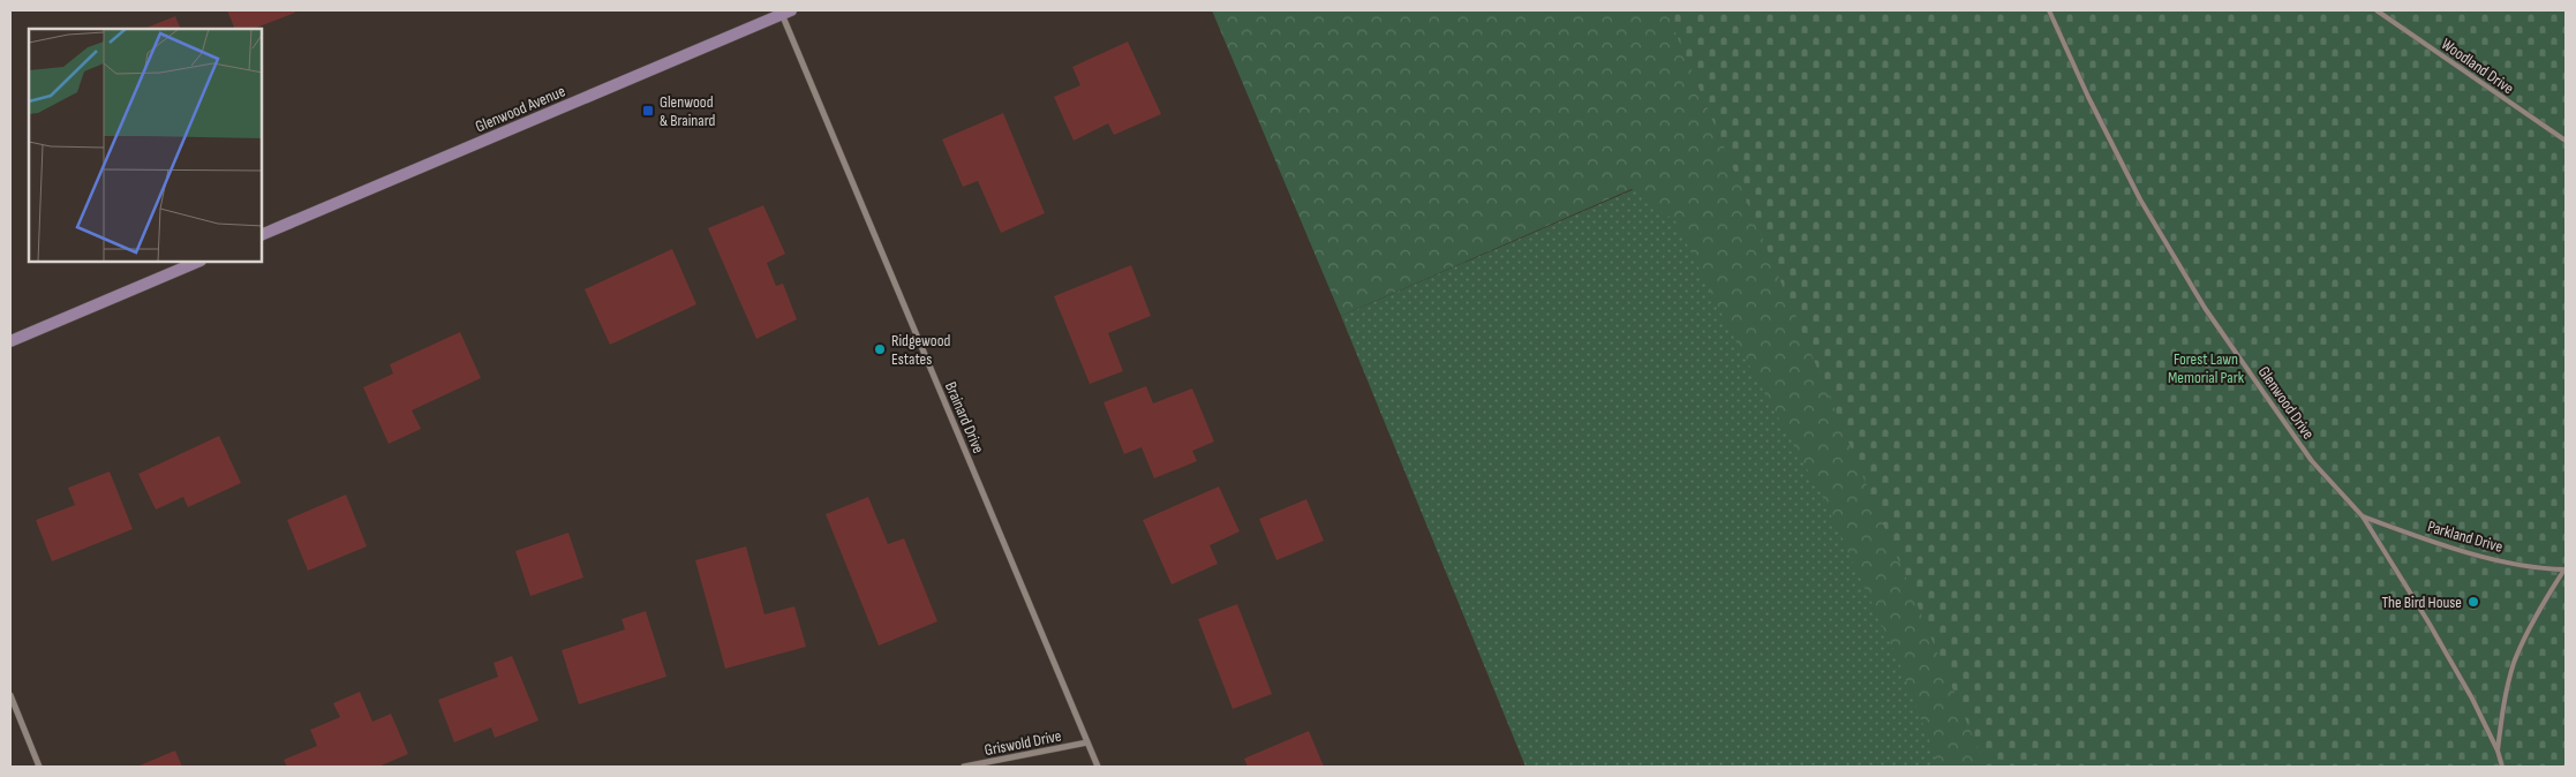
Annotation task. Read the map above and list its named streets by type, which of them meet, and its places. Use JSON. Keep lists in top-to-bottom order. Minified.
{"streets":{"street":["Glenwood Avenue","Brainard Drive","Griswold Drive"],"lane":["Woodland Drive","Glenwood Drive","Parkland Drive"]},"crossings":[["Glenwood Avenue","Brainard Drive"],["Glenwood Drive","Parkland Drive"],["Brainard Drive","Griswold Drive"]],"parks":["Forest Lawn Memorial Park"],"places":{"transit":["Glenwood & Brainard"],"other":["Ridgewood Estates","The Bird House"]}}
